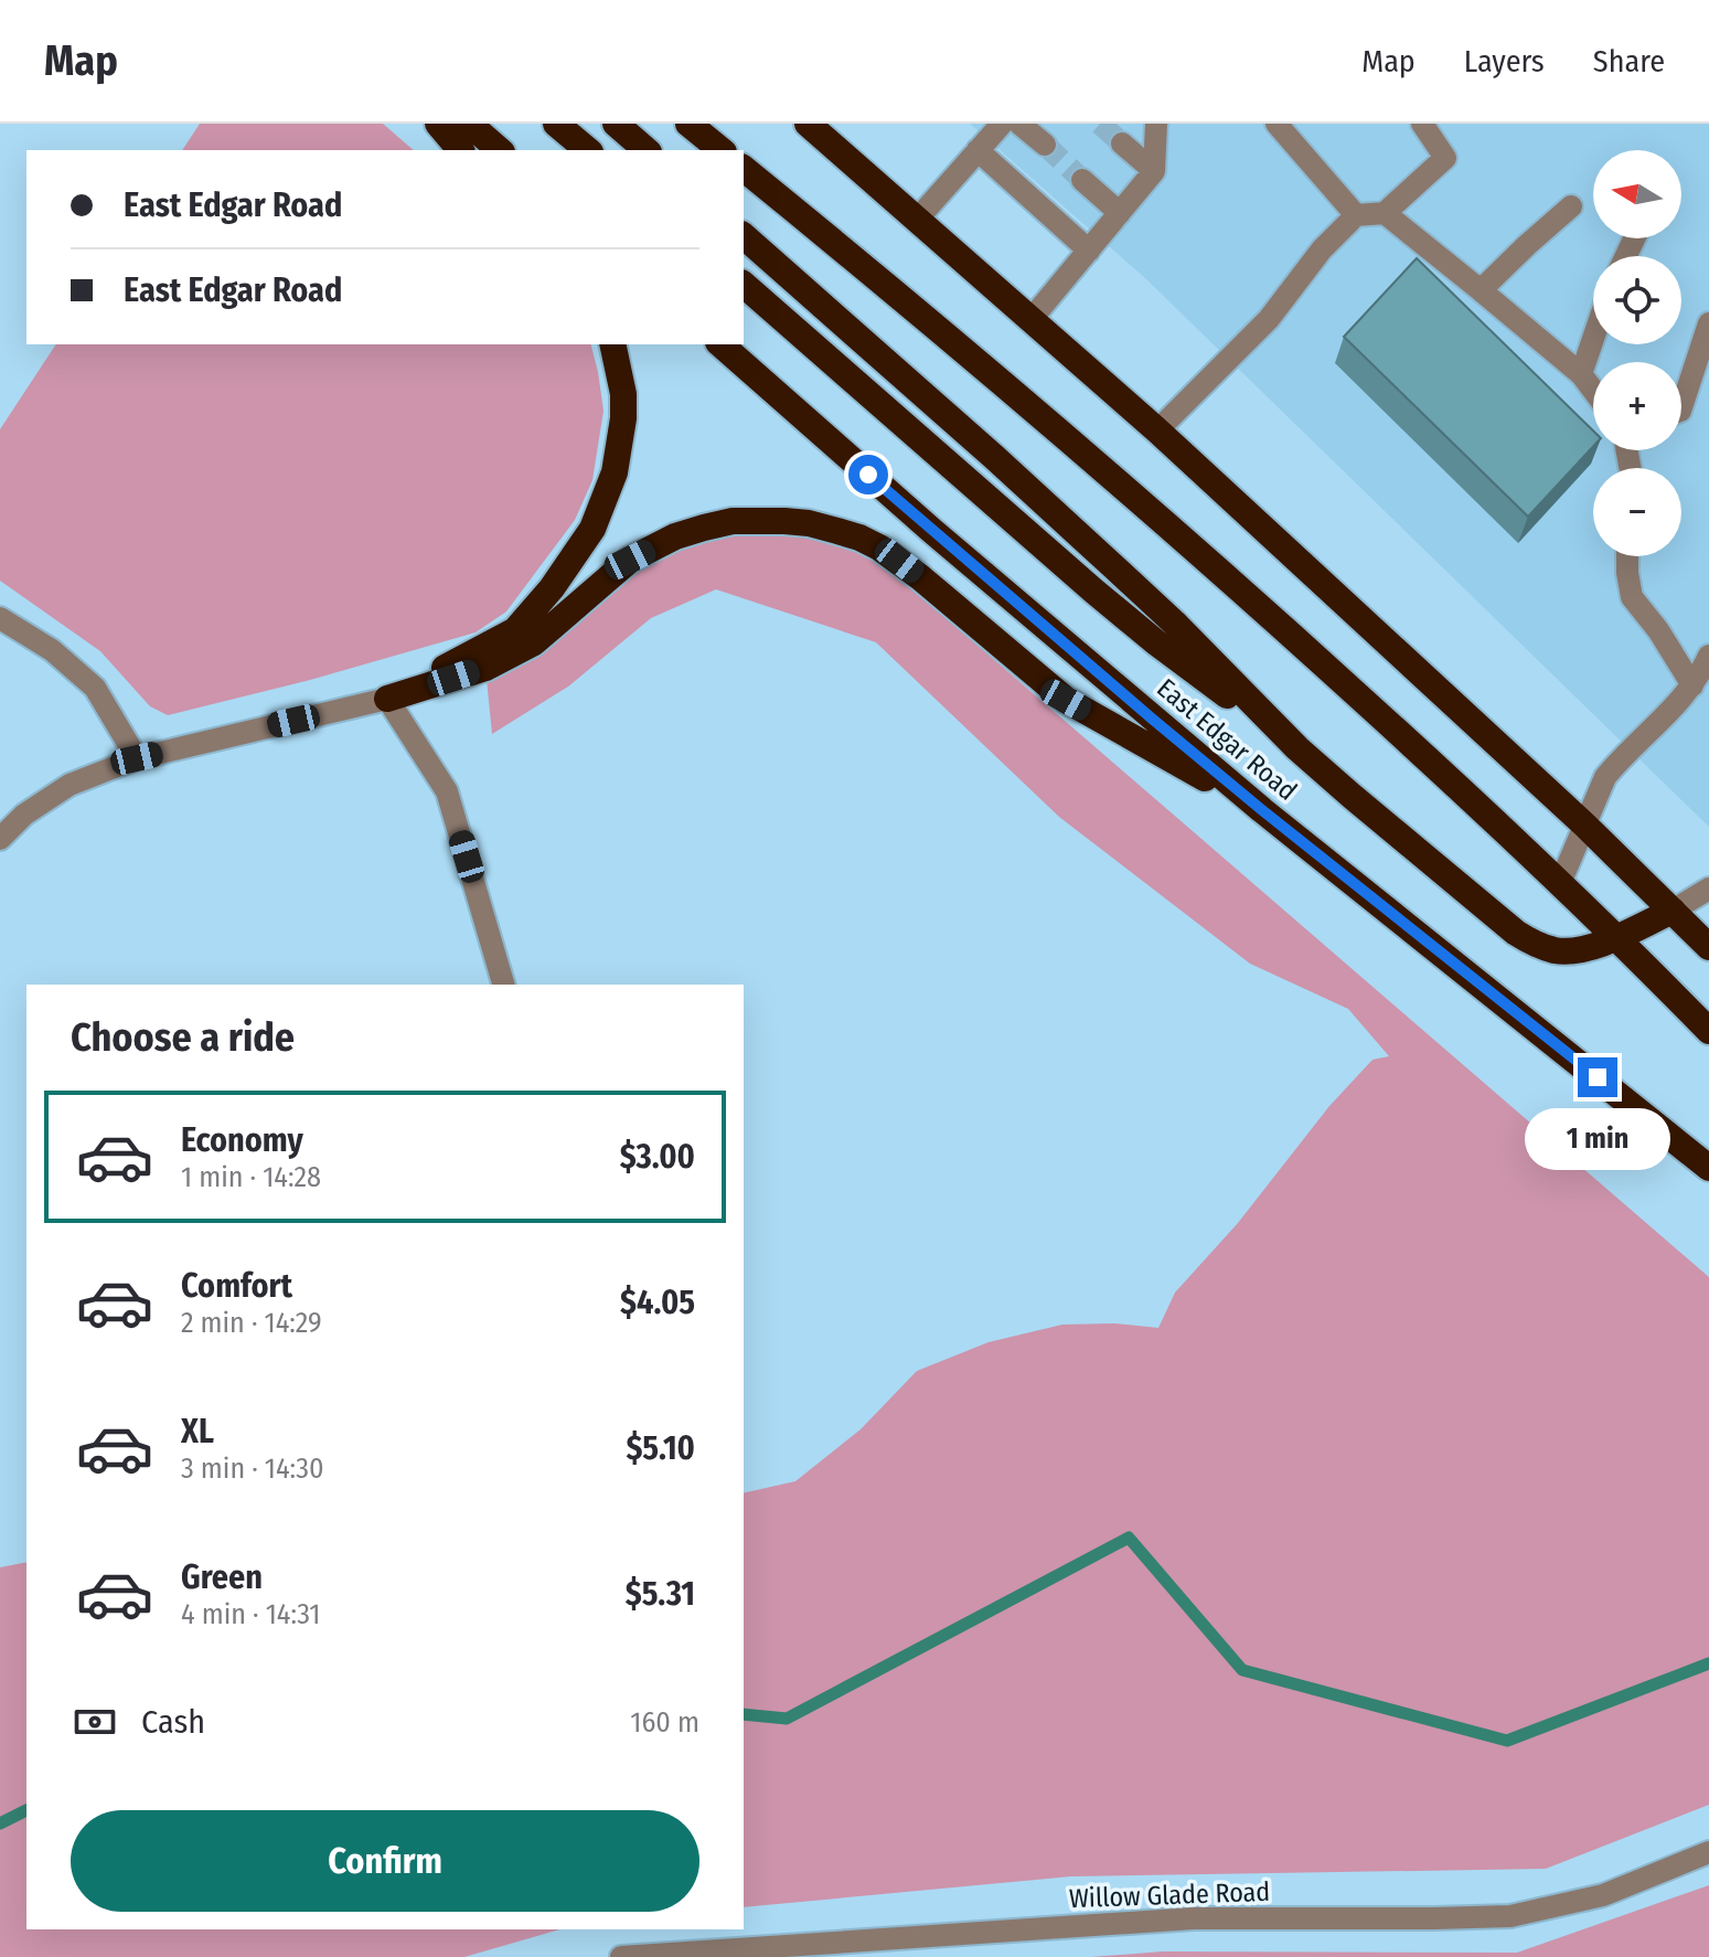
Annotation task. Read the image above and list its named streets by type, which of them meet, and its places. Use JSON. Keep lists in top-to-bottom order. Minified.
{"streets":{"highway":["East Edgar Road"],"street":["Willow Glade Road"]},"north":"left","page":{"header":"Map","nav":["Map","Layers","Share"],"map_buttons":["+","−"],"banner":["East Edgar Road","East Edgar Road"],"heading":"Choose a ride","list":[{"name":"Economy","note":"1 min · 14:28","value":"$3.00"},{"name":"Comfort","note":"2 min · 14:29","value":"$4.05"},{"name":"XL","note":"3 min · 14:30","value":"$5.10"},{"name":"Green","note":"4 min · 14:31","value":"$5.31"}],"bubble":"1 min","pay":["Cash","160 m"],"buttons":"Confirm"}}
